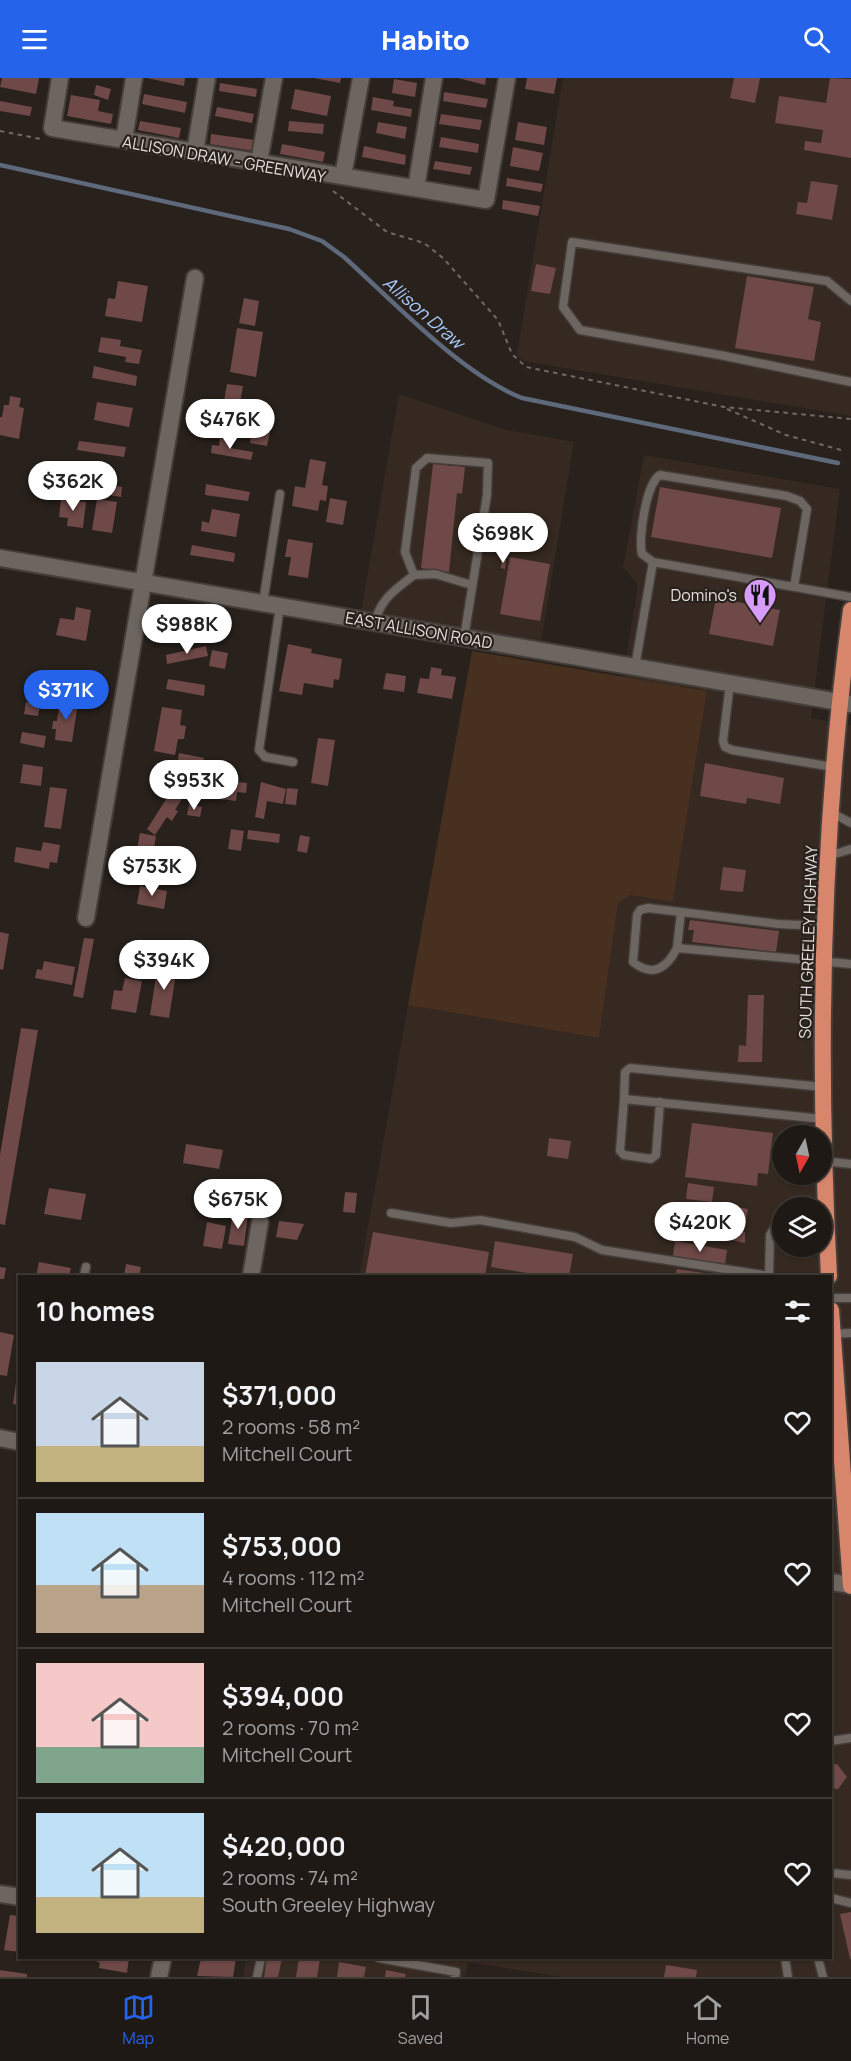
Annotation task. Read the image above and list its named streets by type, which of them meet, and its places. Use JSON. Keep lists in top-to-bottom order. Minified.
{"streets":{"highway":["SOUTH GREELEY HIGHWAY"],"street":["EAST ALLISON ROAD"],"path":["ALLISON DRAW - GREENWAY"]},"crossings":[["EAST ALLISON ROAD","SOUTH GREELEY HIGHWAY"]],"water":["Allison Draw"],"places":{"restaurant":["Domino's"]},"north":"bottom","page":{"header":"Habito","price":["$476K","$362K","$698K","$988K","$371K","$953K","$753K","$394K","$675K","$420K"],"heading":"10 homes","list":[{"name":"$371,000","note":"2 rooms · 58 m² · Mitchell Court"},{"name":"$753,000","note":"4 rooms · 112 m² · Mitchell Court"},{"name":"$394,000","note":"2 rooms · 70 m² · Mitchell Court"},{"name":"$420,000","note":"2 rooms · 74 m² · South Greeley Highway"}],"tabs":["Map","Saved","Home"]}}
